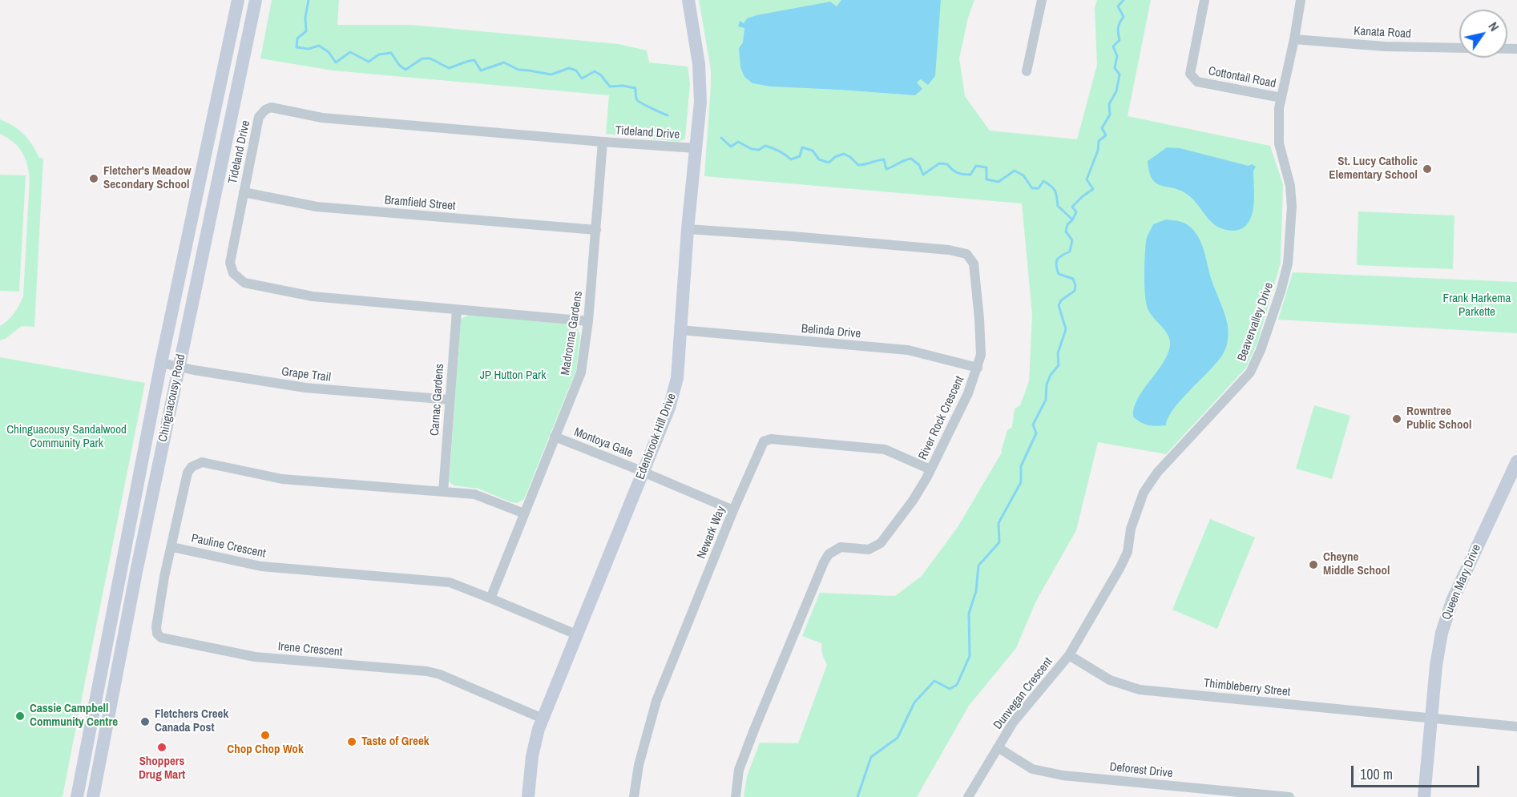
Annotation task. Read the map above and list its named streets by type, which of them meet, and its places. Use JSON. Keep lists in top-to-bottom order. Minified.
{"streets":{"main road":["Chinguacousy Road","Edenbrook Hill Drive","Queen Mary Drive"],"street":["Kanata Road","Cottontail Road","Tideland Drive","Bramfield Street","Beavervalley Drive","Belinda Drive","Madronna Gardens","Grape Trail","Carnac Gardens","River Rock Crescent","Montoya Gate","Newark Way","Pauline Crescent","Irene Crescent","Thimbleberry Street","Dunvegan Crescent","Deforest Drive"]},"crossings":[["Kanata Road","Beavervalley Drive"],["Cottontail Road","Beavervalley Drive"],["Tideland Drive","Bramfield Street"],["Tideland Drive","Madronna Gardens"],["Tideland Drive","Carnac Gardens"],["Tideland Drive","Edenbrook Hill Drive"],["Bramfield Street","Madronna Gardens"],["Beavervalley Drive","Thimbleberry Street"],["Beavervalley Drive","Dunvegan Crescent"],["Belinda Drive","River Rock Crescent"],["Belinda Drive","Edenbrook Hill Drive"],["Madronna Gardens","Montoya Gate"],["Madronna Gardens","Pauline Crescent"],["Grape Trail","Chinguacousy Road"],["Grape Trail","Carnac Gardens"],["Carnac Gardens","Pauline Crescent"],["River Rock Crescent","Edenbrook Hill Drive"],["River Rock Crescent","Newark Way"],["Edenbrook Hill Drive","Montoya Gate"],["Edenbrook Hill Drive","Pauline Crescent"],["Edenbrook Hill Drive","Irene Crescent"],["Montoya Gate","Newark Way"],["Pauline Crescent","Irene Crescent"],["Queen Mary Drive","Thimbleberry Street"],["Thimbleberry Street","Dunvegan Crescent"],["Dunvegan Crescent","Deforest Drive"]],"parks":["Frank Harkema Parkette","JP Hutton Park","Chinguacousy Sandalwood Community Park"],"places":["St. Lucy Catholic Elementary School","Fletcher's Meadow Secondary School","Rowntree Public School","Cheyne Middle School","Cassie Campbell Community Centre","Fletchers Creek Canada Post","Chop Chop Wok","Taste of Greek","Shoppers Drug Mart"],"scale_bar":"100 m","north":"top right"}
